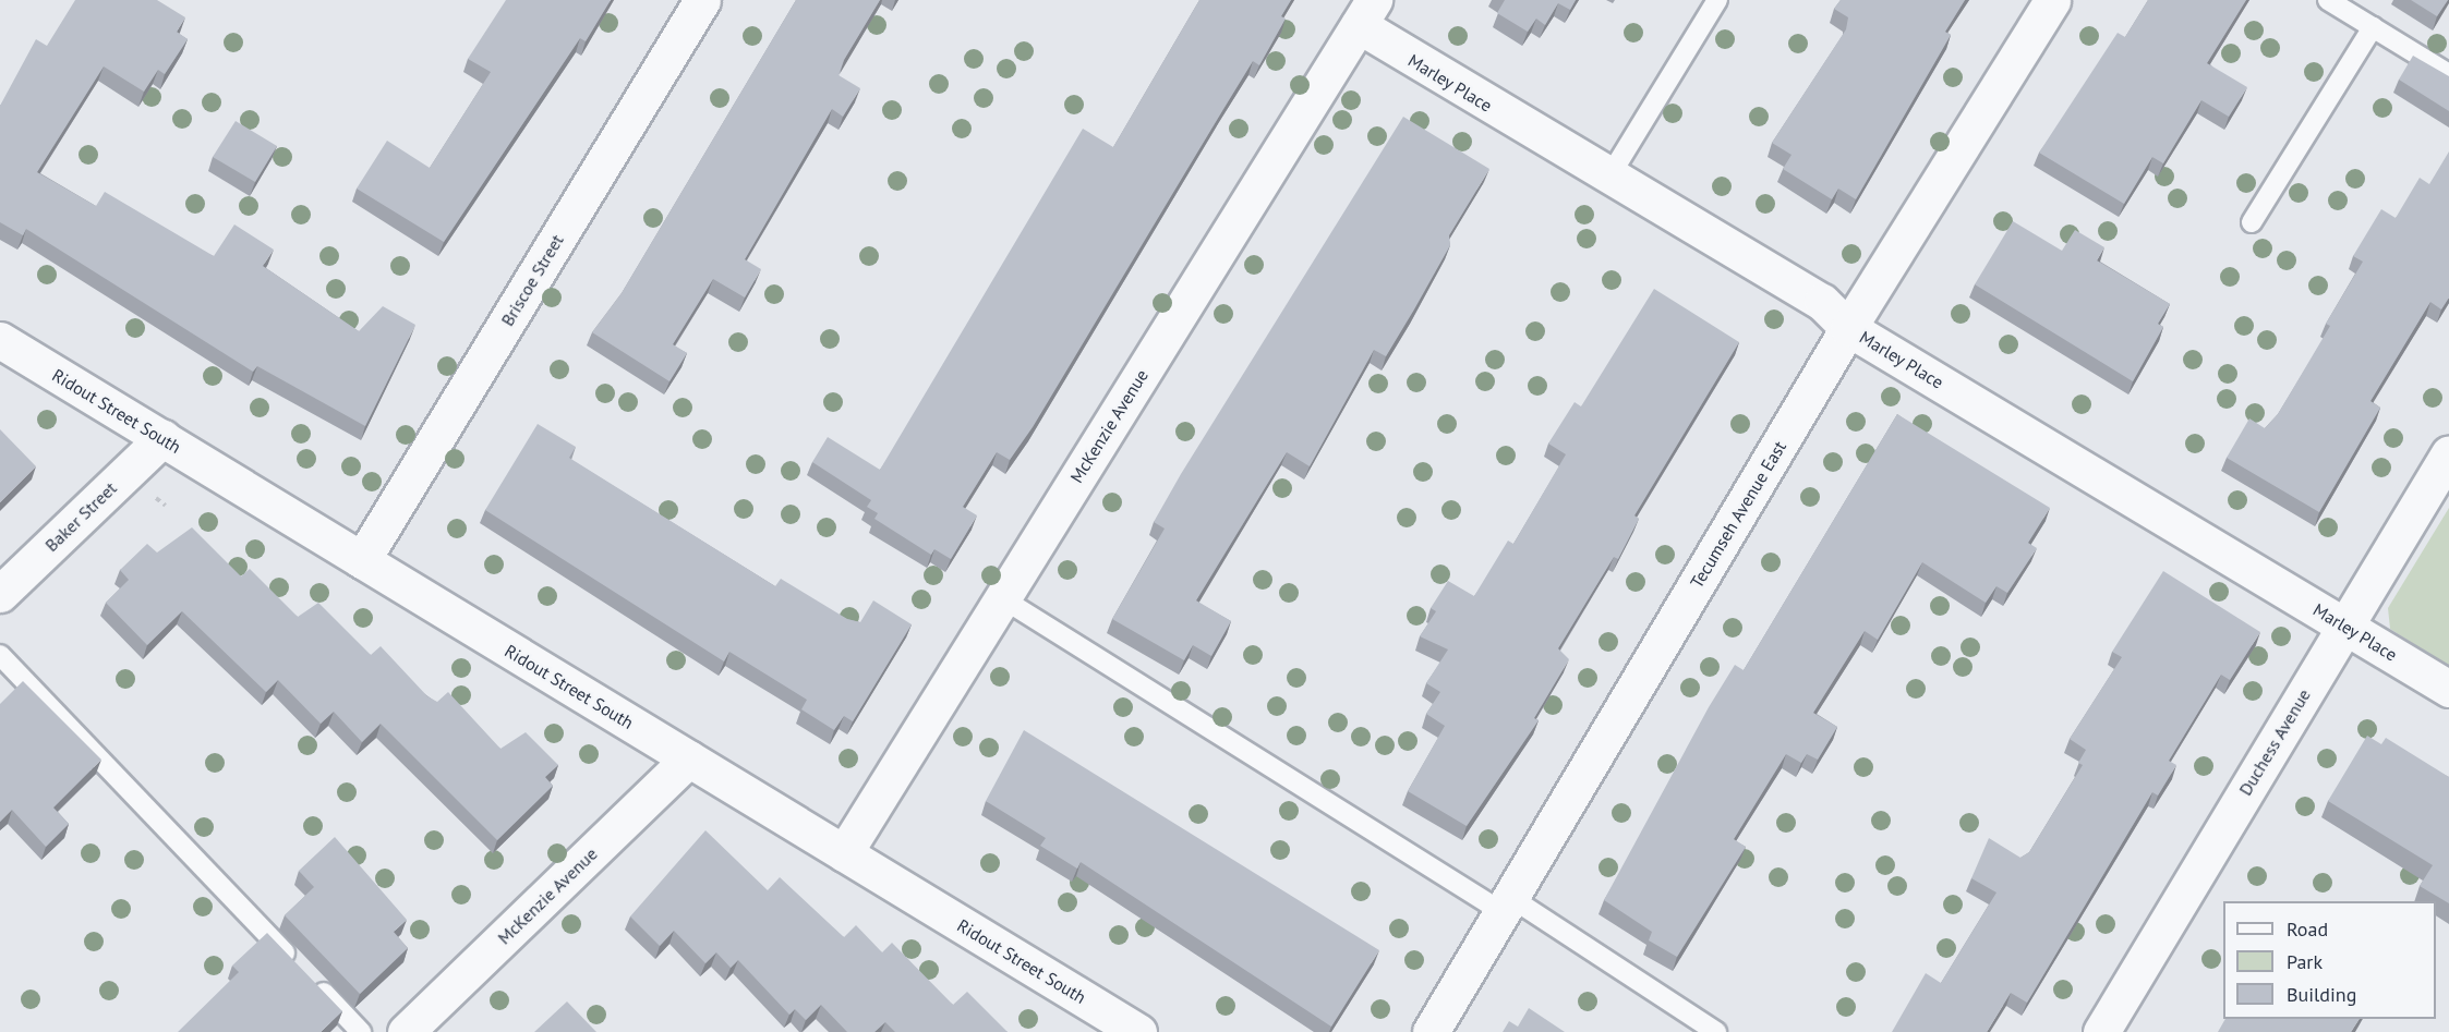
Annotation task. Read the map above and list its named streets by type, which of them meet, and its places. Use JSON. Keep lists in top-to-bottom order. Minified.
{"streets":{"street":["Marley Place","Briscoe Street","Ridout Street South","McKenzie Avenue","Tecumseh Avenue East","Baker Street","Duchess Avenue"]},"crossings":[["Marley Place","McKenzie Avenue"],["Marley Place","Tecumseh Avenue East"],["Marley Place","Duchess Avenue"],["Briscoe Street","Ridout Street South"],["Ridout Street South","McKenzie Avenue"],["Ridout Street South","Baker Street"]],"legend":["Road","Park","Building"]}
